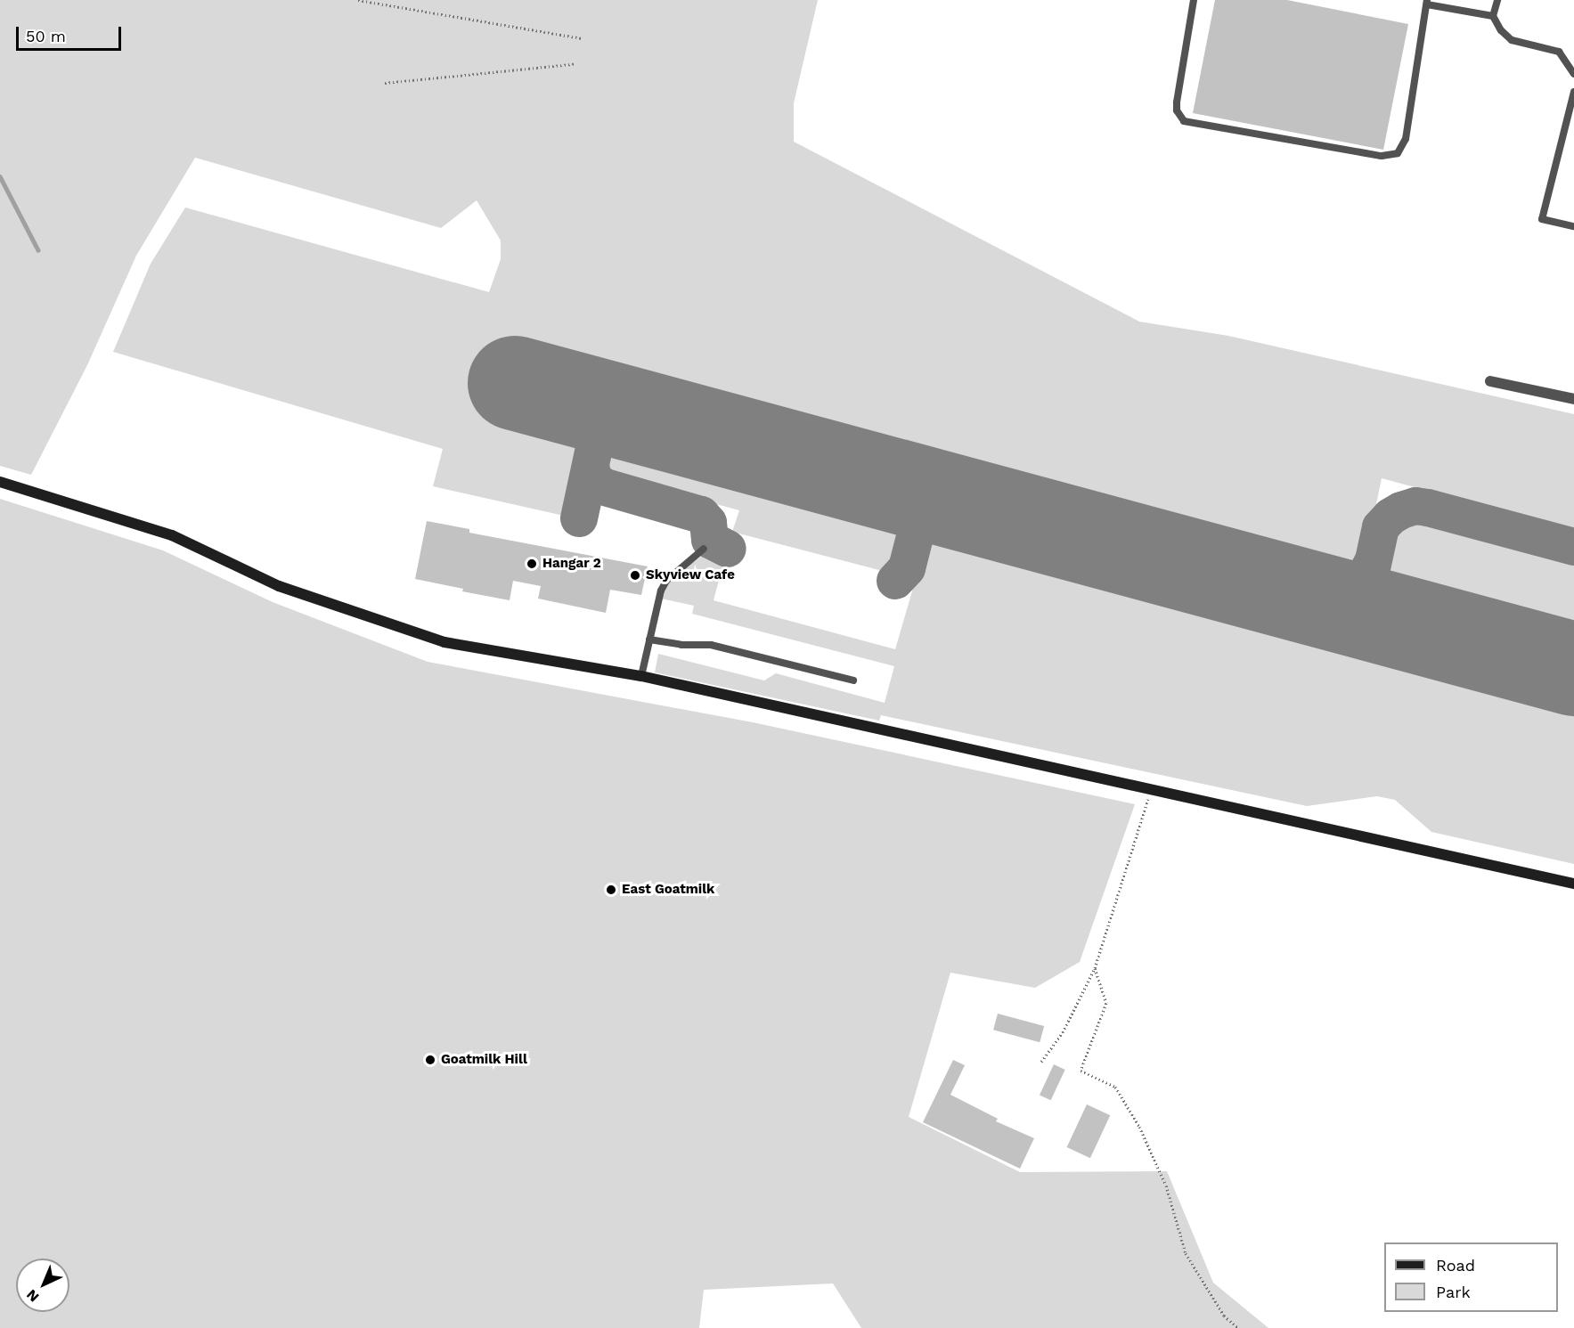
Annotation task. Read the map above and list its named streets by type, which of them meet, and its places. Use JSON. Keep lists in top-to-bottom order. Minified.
{"places":["Hangar 2","Skyview Cafe","East Goatmilk","Goatmilk Hill"],"legend":["Road","Park"],"scale_bar":"50 m","north":"bottom left"}
